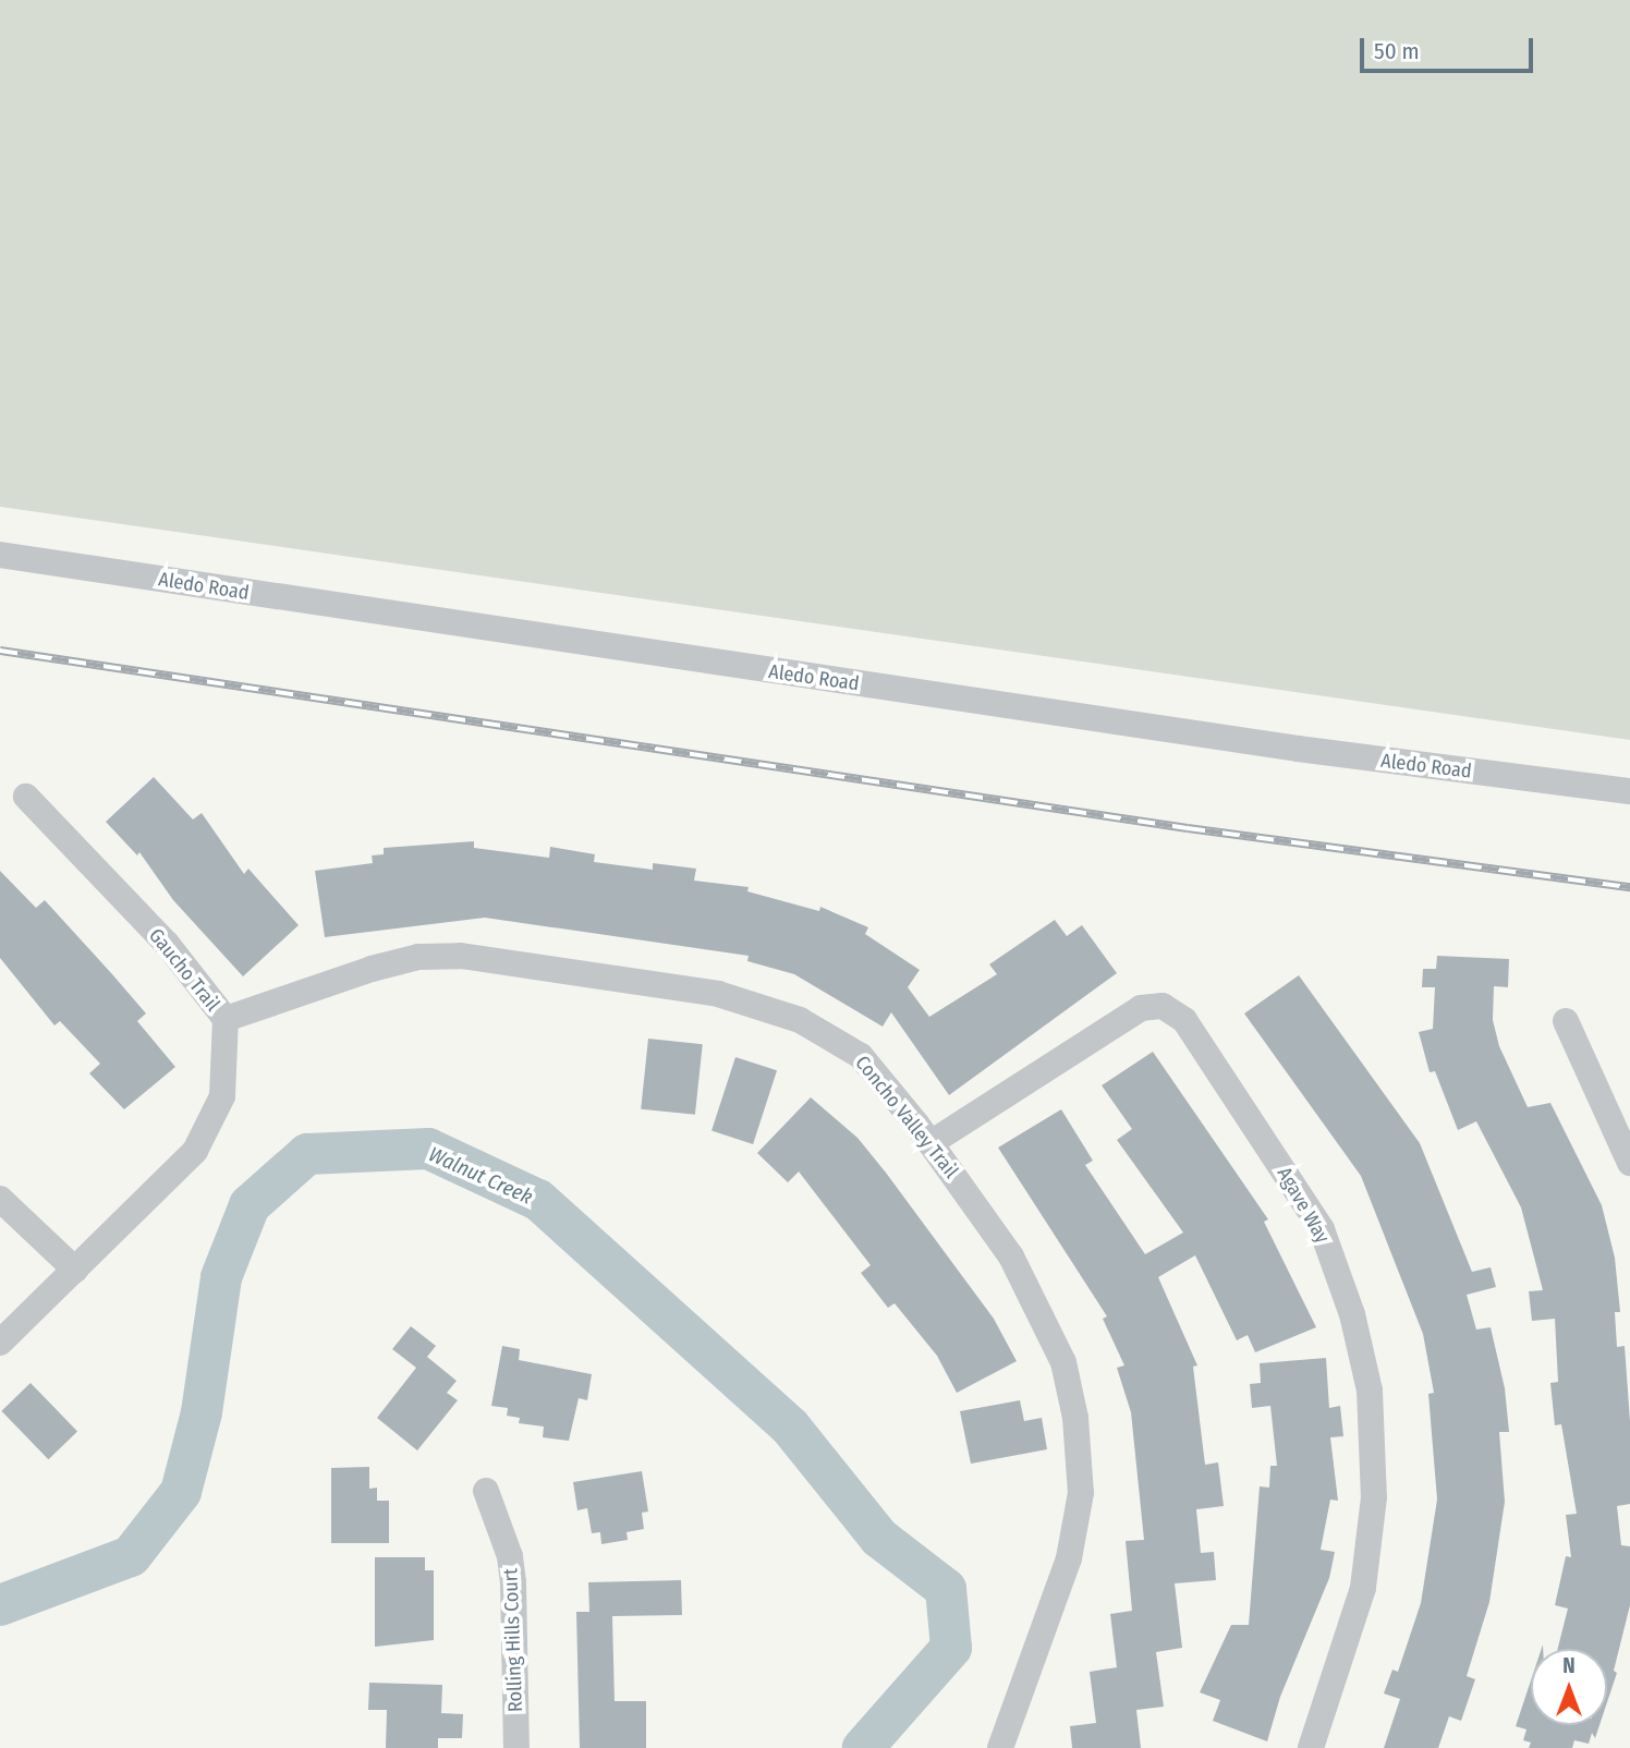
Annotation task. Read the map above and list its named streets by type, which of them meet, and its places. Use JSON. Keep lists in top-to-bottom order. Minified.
{"streets":{"street":["Aledo Road","Gaucho Trail","Concho Valley Trail","Agave Way","Rolling Hills Court"]},"crossings":[["Gaucho Trail","Concho Valley Trail"],["Concho Valley Trail","Agave Way"]],"water":["Walnut Creek"],"scale_bar":"50 m","north":"top"}
